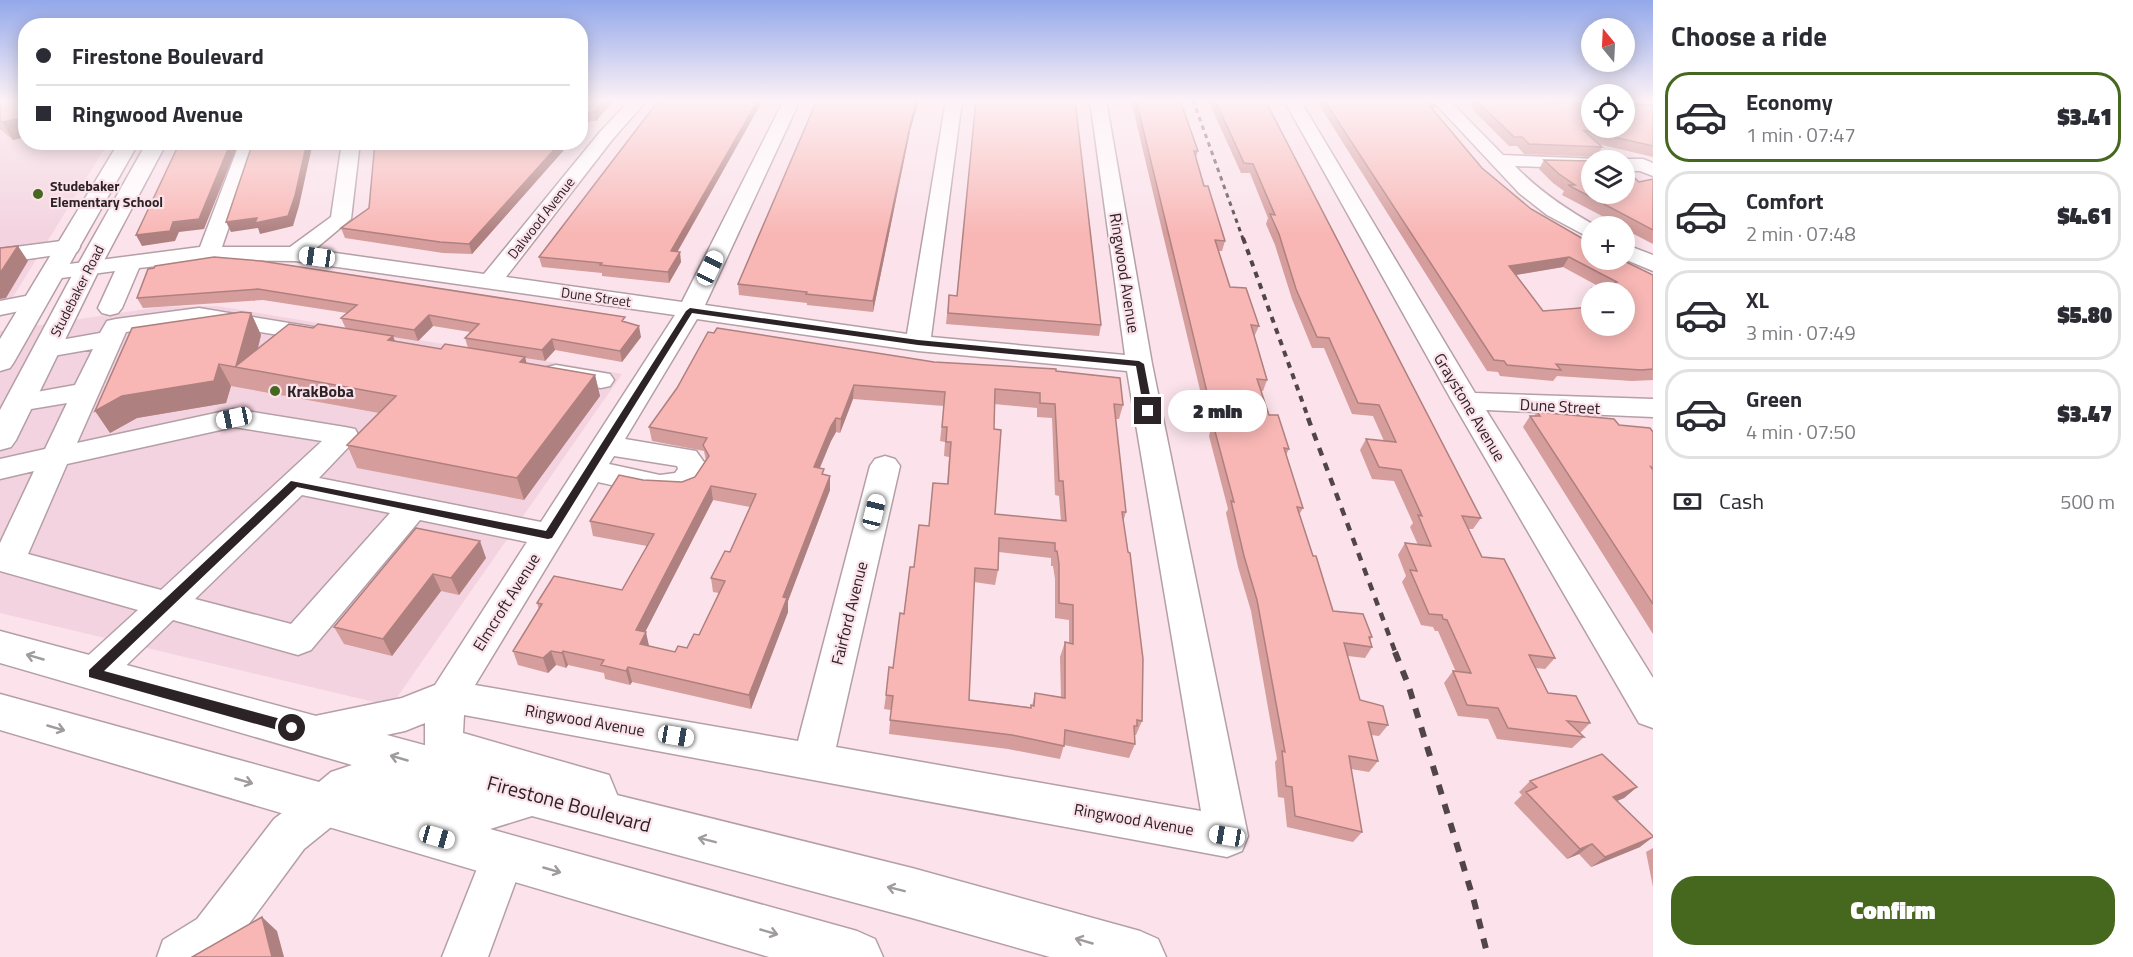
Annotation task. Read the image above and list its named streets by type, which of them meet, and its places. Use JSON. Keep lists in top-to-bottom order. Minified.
{"streets":{"main road":["Studebaker Road","Firestone Boulevard"],"street":["Dalwood Avenue","Ringwood Avenue","Dune Street","Graystone Avenue","Elmcroft Avenue","Fairford Avenue"]},"crossings":[["Dalwood Avenue","Dune Street"],["Ringwood Avenue","Dune Street"],["Ringwood Avenue","Elmcroft Avenue"],["Ringwood Avenue","Fairford Avenue"],["Studebaker Road","Dune Street"],["Dune Street","Graystone Avenue"],["Dune Street","Elmcroft Avenue"],["Elmcroft Avenue","Firestone Boulevard"]],"places":["Studebaker Elementary School","KrakBoba"],"north":"top","page":{"heading":"Choose a ride","map_buttons":["+","−"],"banner":["Firestone Boulevard","Ringwood Avenue"],"list":[{"name":"Economy","note":"1 min · 07:47","value":"$3.41"},{"name":"Comfort","note":"2 min · 07:48","value":"$4.61"},{"name":"XL","note":"3 min · 07:49","value":"$5.80"},{"name":"Green","note":"4 min · 07:50","value":"$3.47"}],"bubble":"2 min","pay":["Cash","500 m"],"buttons":"Confirm"}}
